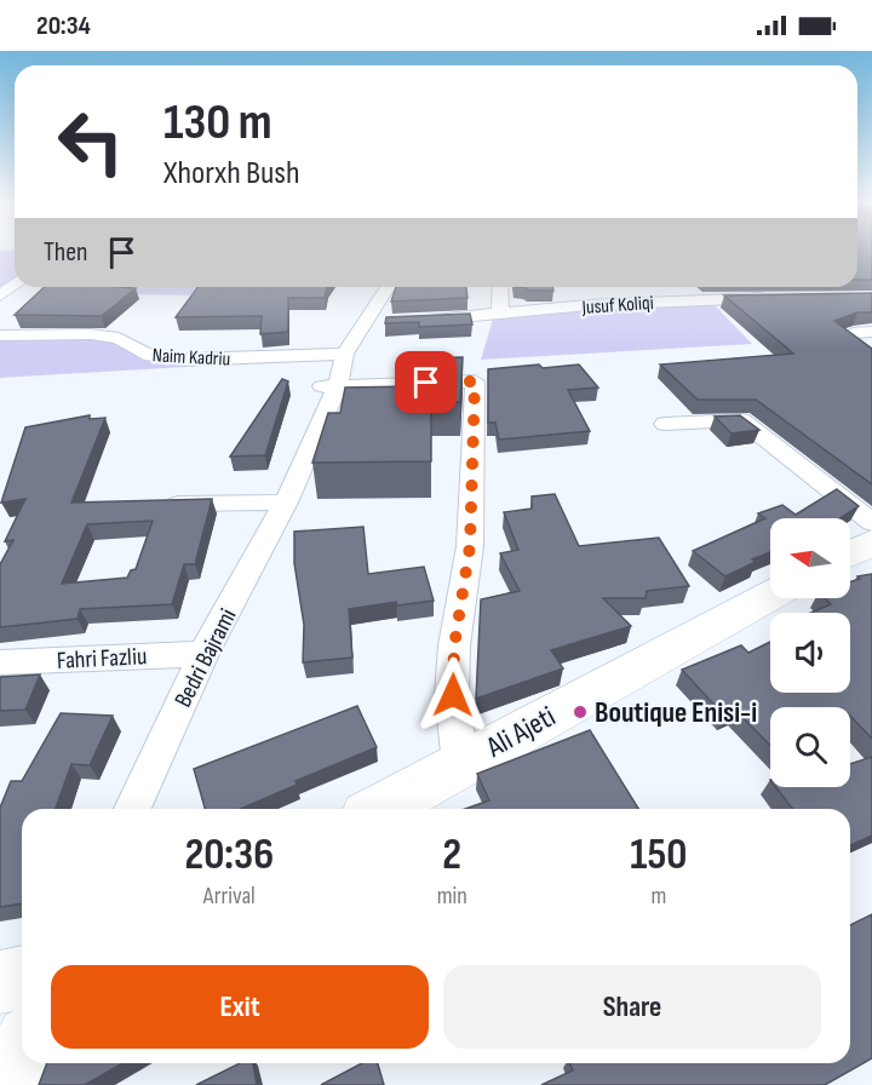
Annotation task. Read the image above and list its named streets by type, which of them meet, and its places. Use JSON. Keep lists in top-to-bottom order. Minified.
{"streets":{"main road":["Ali Ajeti"],"street":["Jusuf Koliqi","Naim Kadriu","Fahri Fazliu","Bedri Bajrami"]},"crossings":[["Naim Kadriu","Bedri Bajrami"],["Fahri Fazliu","Bedri Bajrami"]],"places":["Boutique Enisi-i"],"north":"left","page":{"status":"20:34","turn":["130 m","Xhorxh Bush"],"then":"Then","eta":["20:36","Arrival","2","min","150","m"],"buttons":["Exit","Share"]}}
